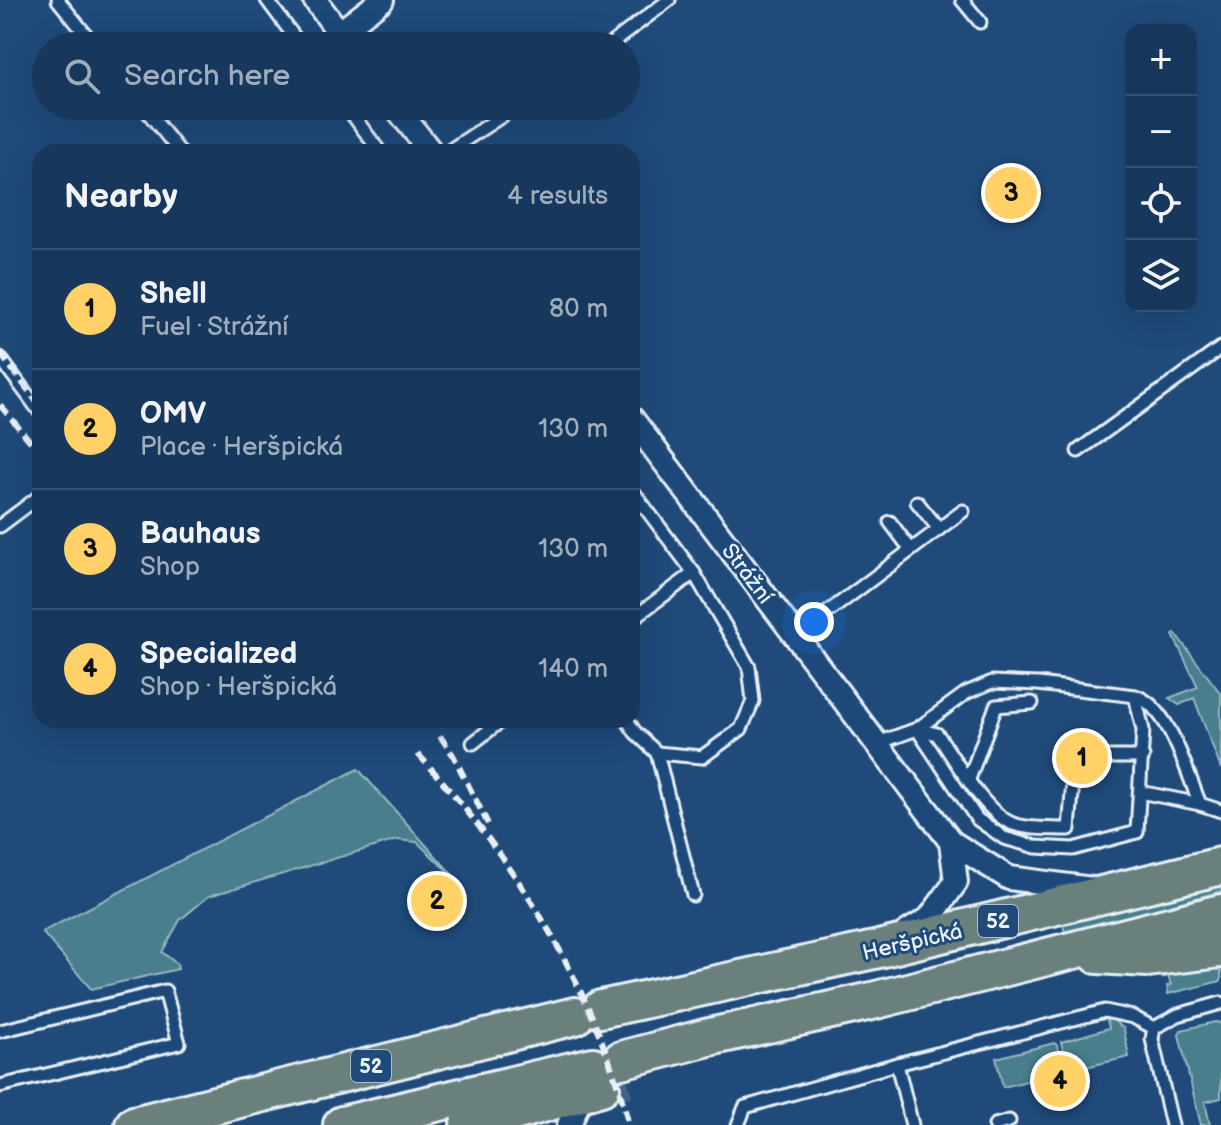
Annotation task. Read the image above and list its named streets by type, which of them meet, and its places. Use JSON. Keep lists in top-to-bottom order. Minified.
{"streets":{"main road":["52","Heršpická"],"street":["Strážní"]},"crossings":[["Strážní","Heršpická"]],"page":{"map_buttons":["+","−"],"search":"Search here","heading":["Nearby","4 results"],"pins":["3","1","2","4"],"list":[{"mark":"1","name":"Shell","note":"Fuel · Strážní","value":"80 m"},{"mark":"2","name":"OMV","note":"Place · Heršpická","value":"130 m"},{"mark":"3","name":"Bauhaus","note":"Shop","value":"130 m"},{"mark":"4","name":"Specialized","note":"Shop · Heršpická","value":"140 m"}]}}
